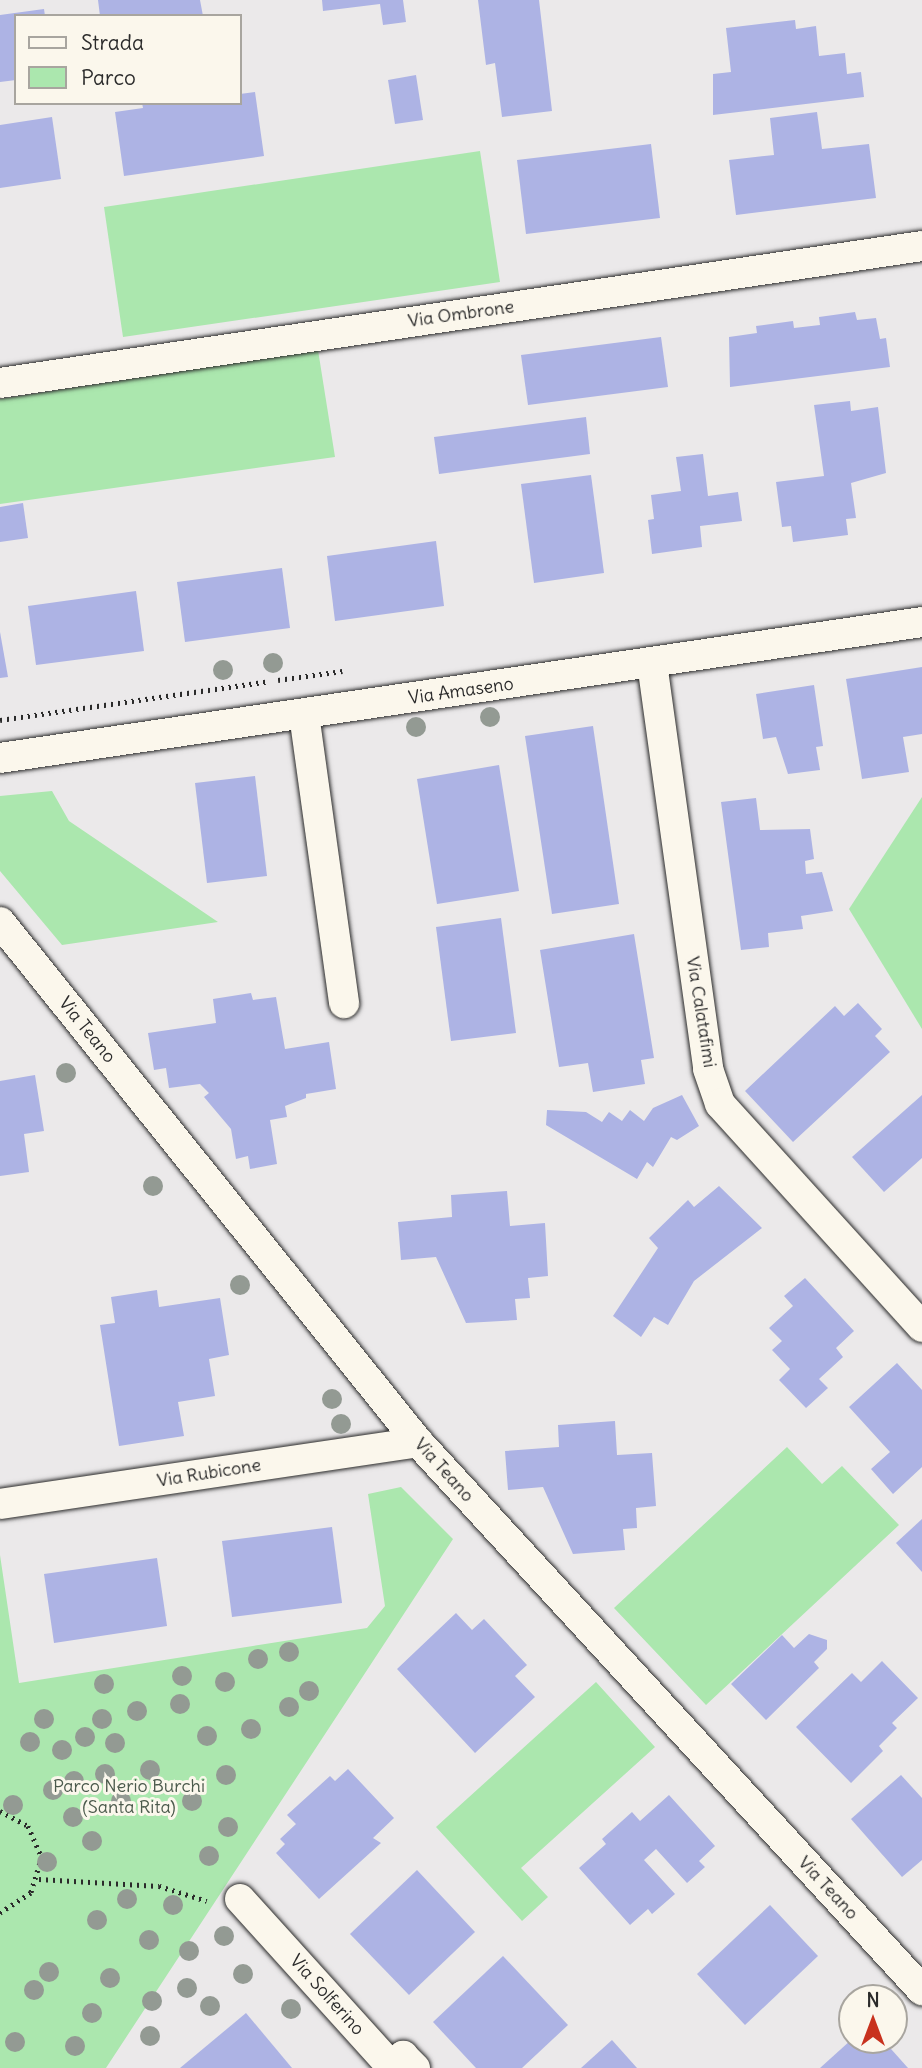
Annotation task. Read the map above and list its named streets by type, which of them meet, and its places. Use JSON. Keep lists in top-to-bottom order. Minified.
{"streets":{"street":["Via Ombrone","Via Amaseno","Via Calatafimi","Via Teano","Via Rubicone","Via Solferino"]},"crossings":[["Via Amaseno","Via Calatafimi"],["Via Teano","Via Rubicone"]],"parks":["Parco Nerio Burchi (Santa Rita)"],"legend":["Strada","Parco"],"north":"top"}
